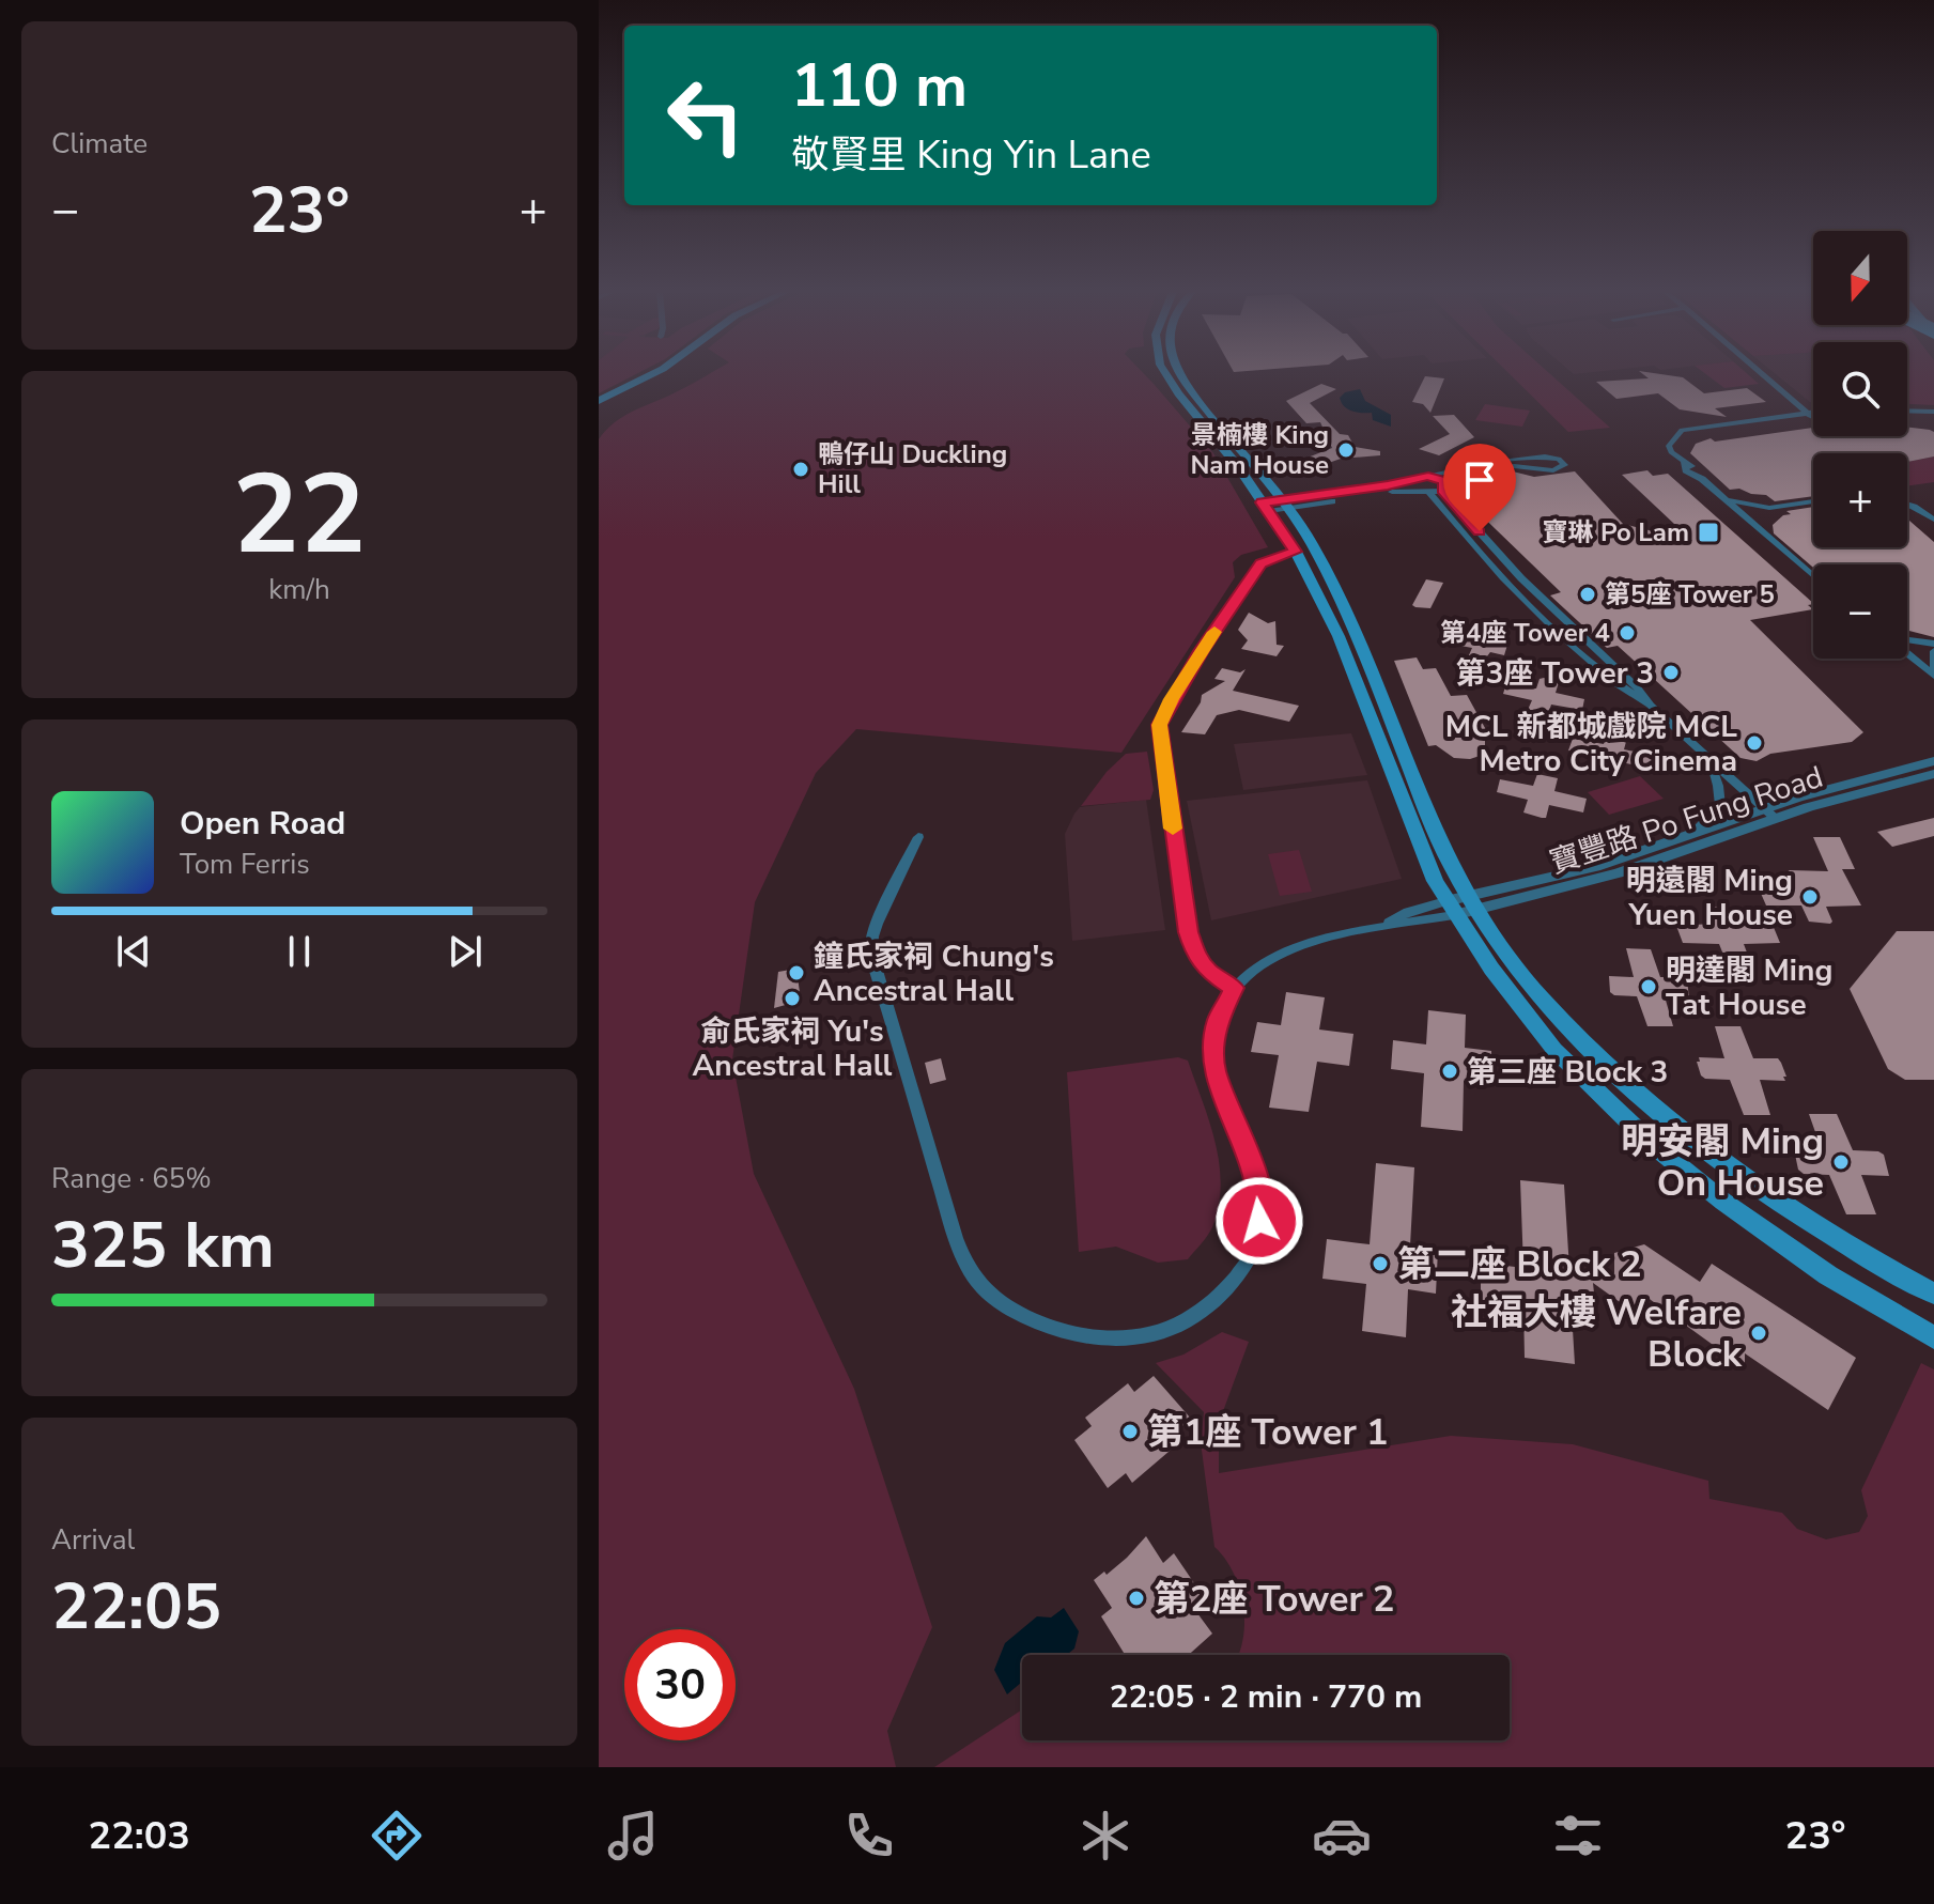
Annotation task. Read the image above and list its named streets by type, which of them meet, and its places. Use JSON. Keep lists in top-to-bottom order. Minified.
{"streets":{"street":["寶豐路 Po Fung Road"]},"places":{"other":["景楠樓 King Nam House","鴨仔山 Duckling Hill","第5座 Tower 5","第4座 Tower 4","第3座 Tower 3","MCL 新都城戲院 MCL Metro City Cinema","明遠閣 Ming Yuen House","鐘氏家祠 Chung's Ancestral Hall","明達閣 Ming Tat House","俞氏家祠 Yu's Ancestral Hall","第三座 Block 3","明安閣 Ming On House","第二座 Block 2","社福大樓 Welfare Block","第1座 Tower 1","第2座 Tower 2"],"transit":["寶琳 Po Lam"]},"north":"bottom","page":{"tile":["Climate",["22","km/h"],["Range · 65%","325 km"],["Arrival","22:05"]],"turn":["110 m","敬賢里 King Yin Lane"],"heat":["−","23°","+"],"map_buttons":["+","−"],"song":["Open Road","Tom Ferris"],"limit":"30","trip":"22:05 · 2 min · 770 m","tabs":["22:03","23°"]}}
